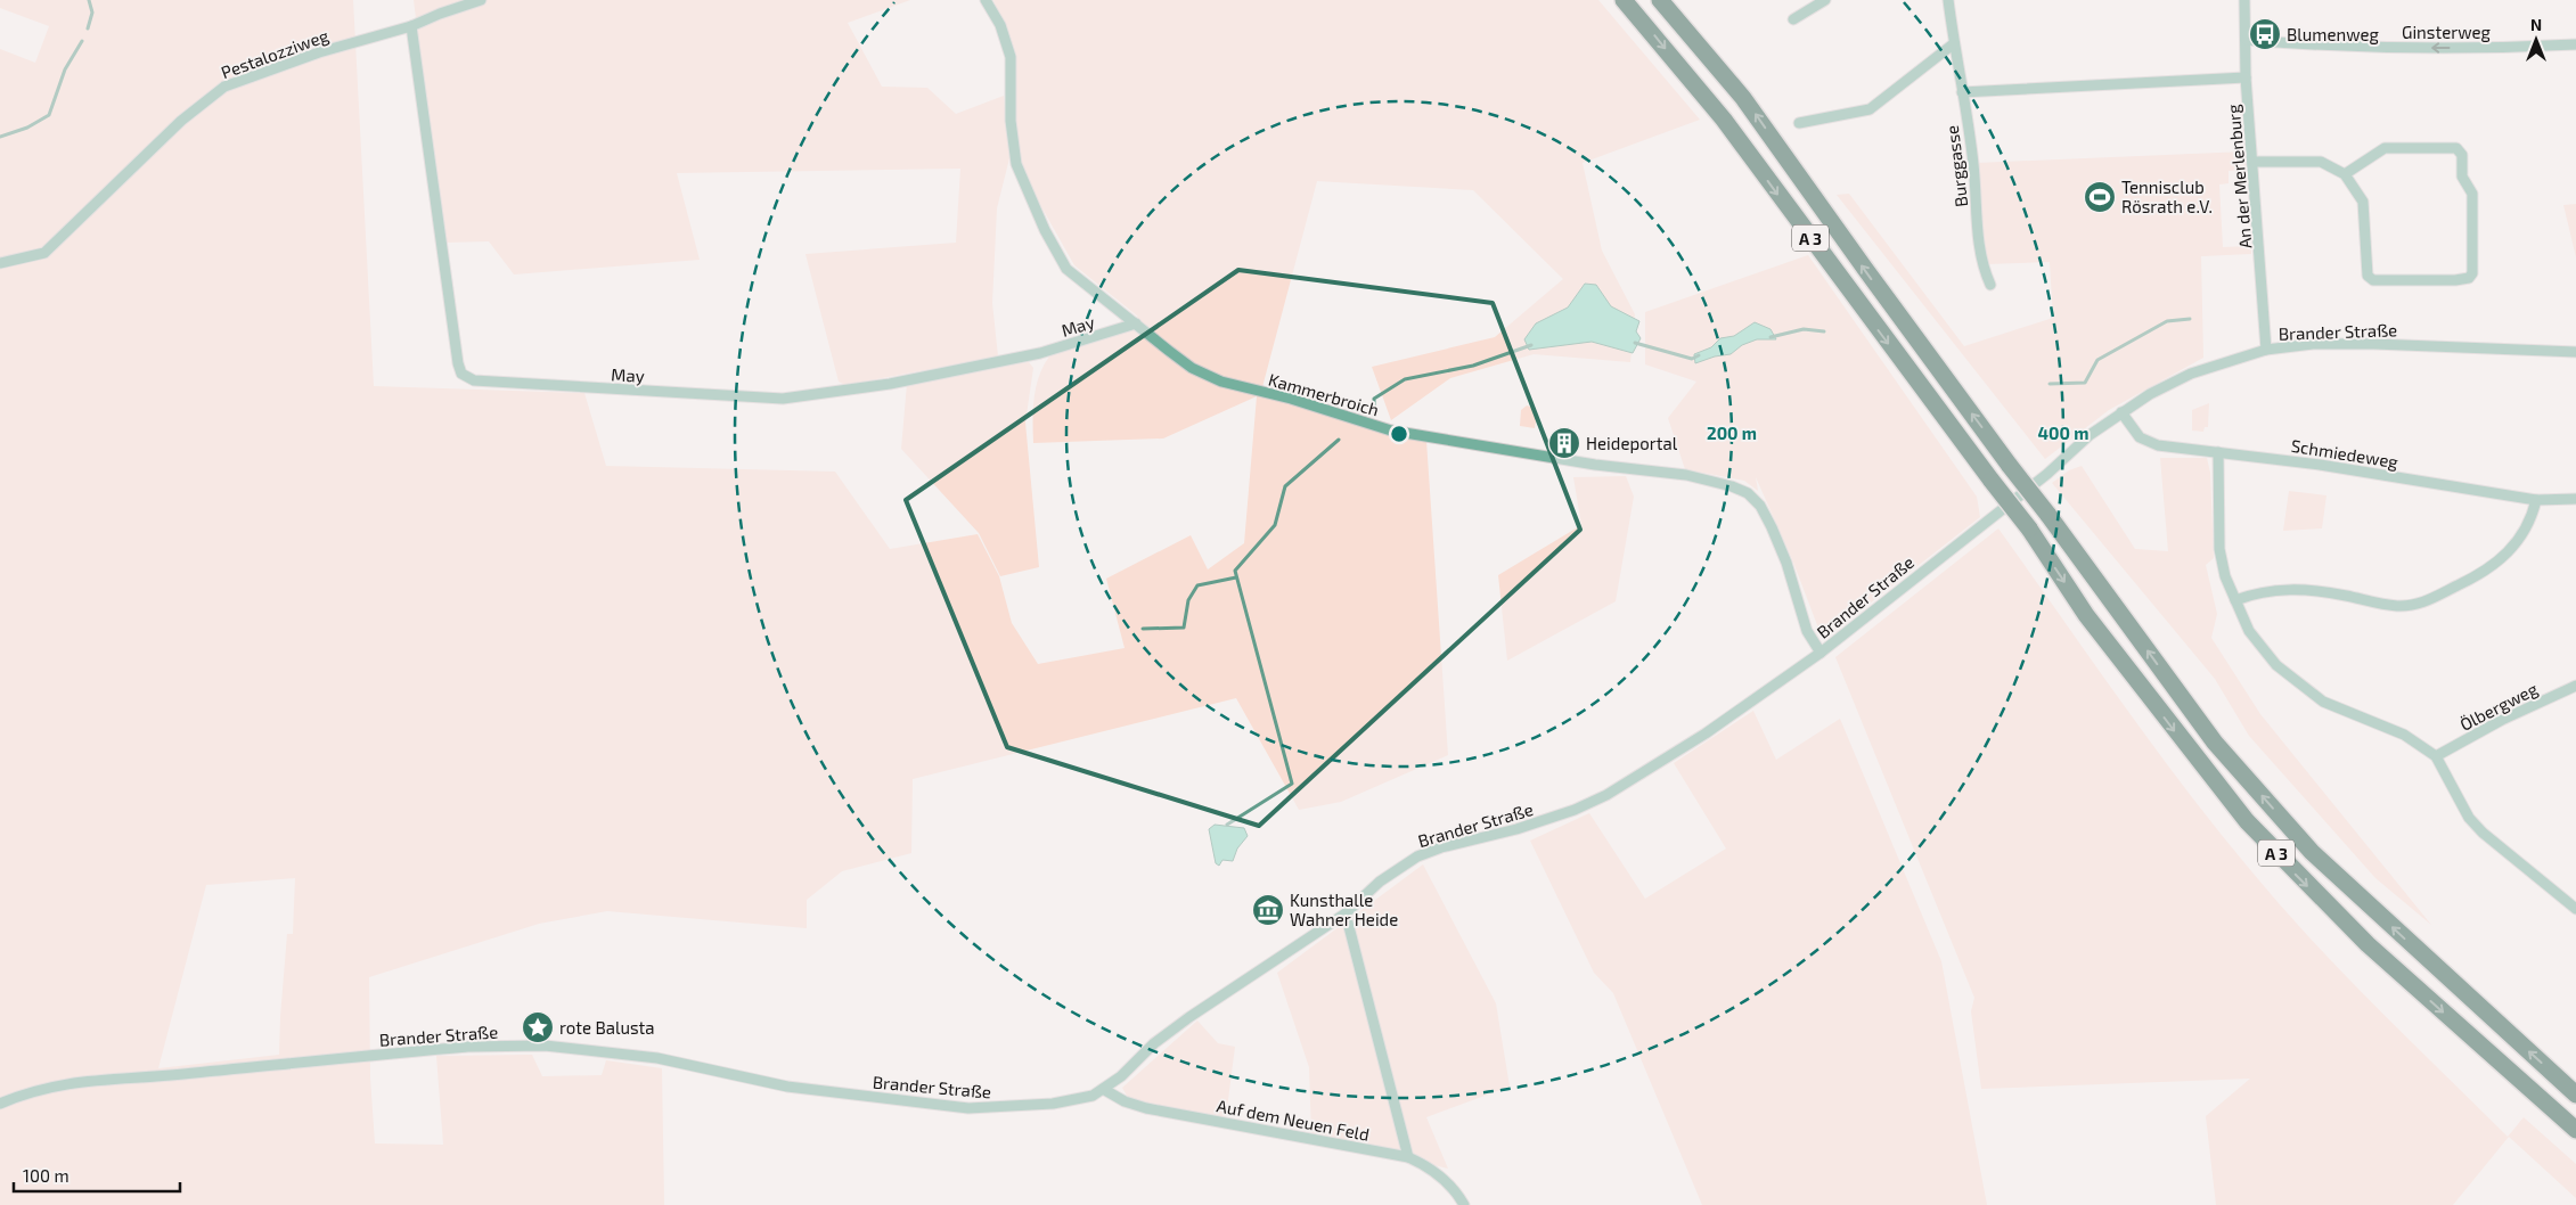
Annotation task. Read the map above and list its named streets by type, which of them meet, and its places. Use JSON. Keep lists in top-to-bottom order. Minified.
{"streets":{"highway":["A 3"],"street":["Ginsterweg","Pestalozziweg","Burggasse","An der Merlenburg","May","Brander Straße","Kammerbroich","Schmiedeweg","Ölbergweg","Auf dem Neuen Feld"]},"crossings":[["Ginsterweg","An der Merlenburg"],["Pestalozziweg","May"],["An der Merlenburg","Brander Straße"],["May","Kammerbroich"],["Brander Straße","Kammerbroich"],["Brander Straße","Schmiedeweg"],["Brander Straße","Auf dem Neuen Feld"]],"one_way":["Ginsterweg"],"places":{"bus stop":["Blumenweg"],"sports":["Tennisclub Rösrath e.V."],"building":["Heideportal"],"museum":["Kunsthalle Wahner Heide"],"place":["rote Balusta"]},"scale_bar":"100 m","north":"top","rings":["200 m","400 m"]}
